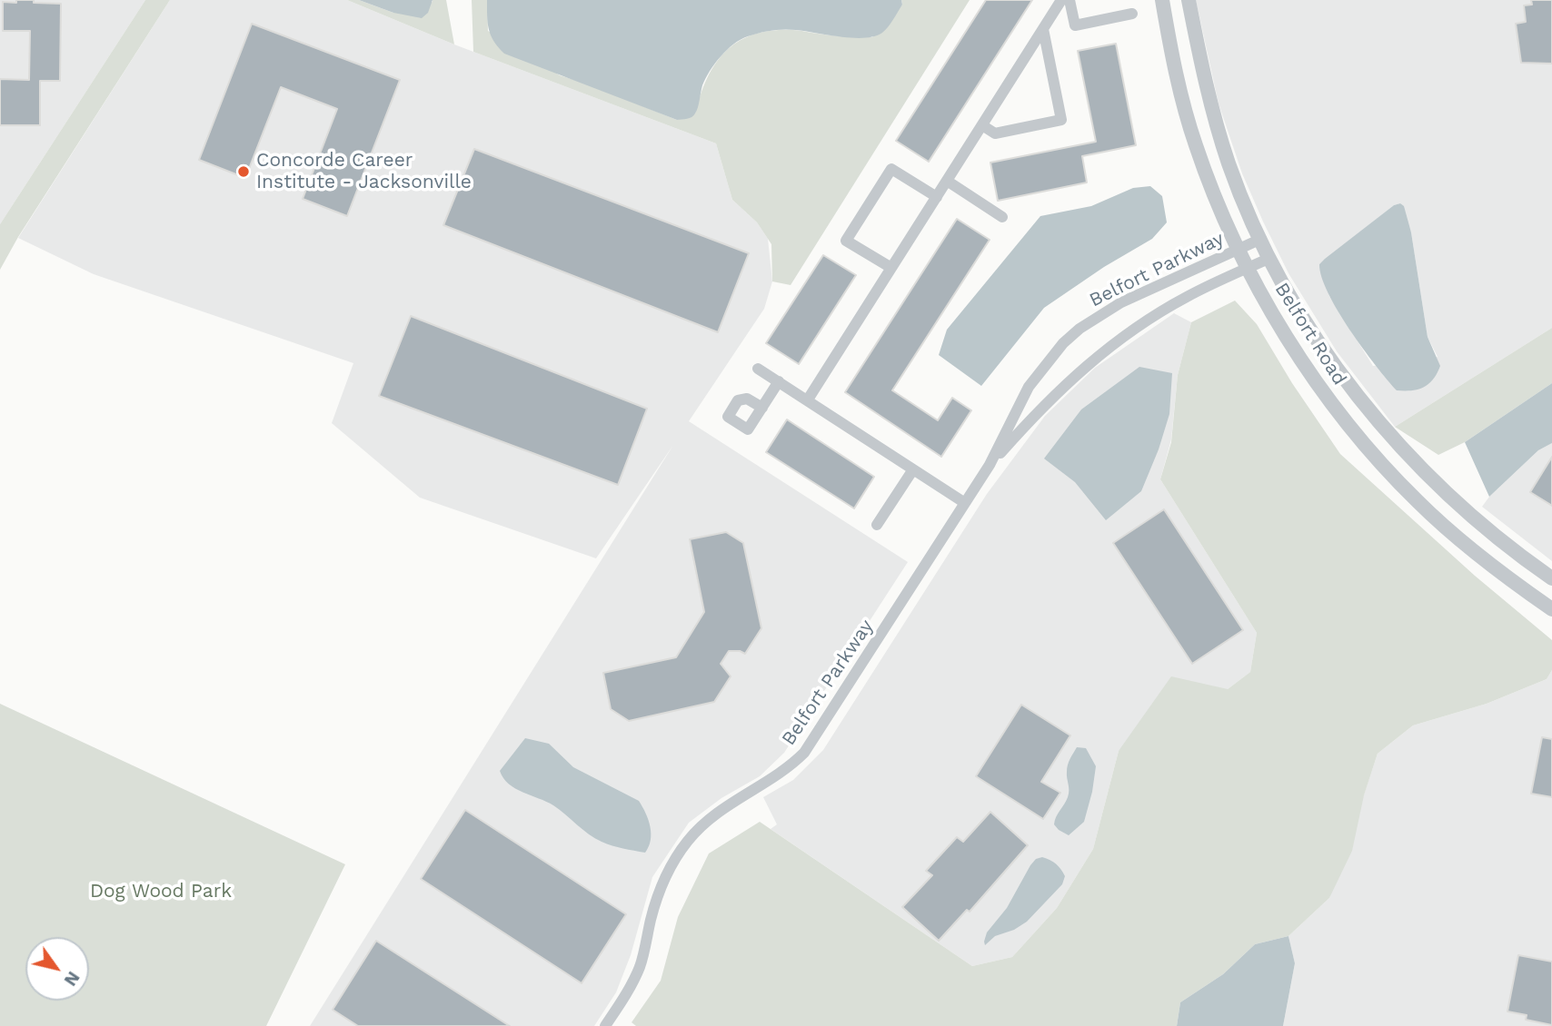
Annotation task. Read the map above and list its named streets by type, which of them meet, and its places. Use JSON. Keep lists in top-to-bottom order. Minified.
{"streets":{"street":["Belfort Parkway","Belfort Road"]},"crossings":[["Belfort Parkway","Belfort Road"]],"parks":["Dog Wood Park"],"places":["Concorde Career Institute - Jacksonville"],"north":"bottom right"}
